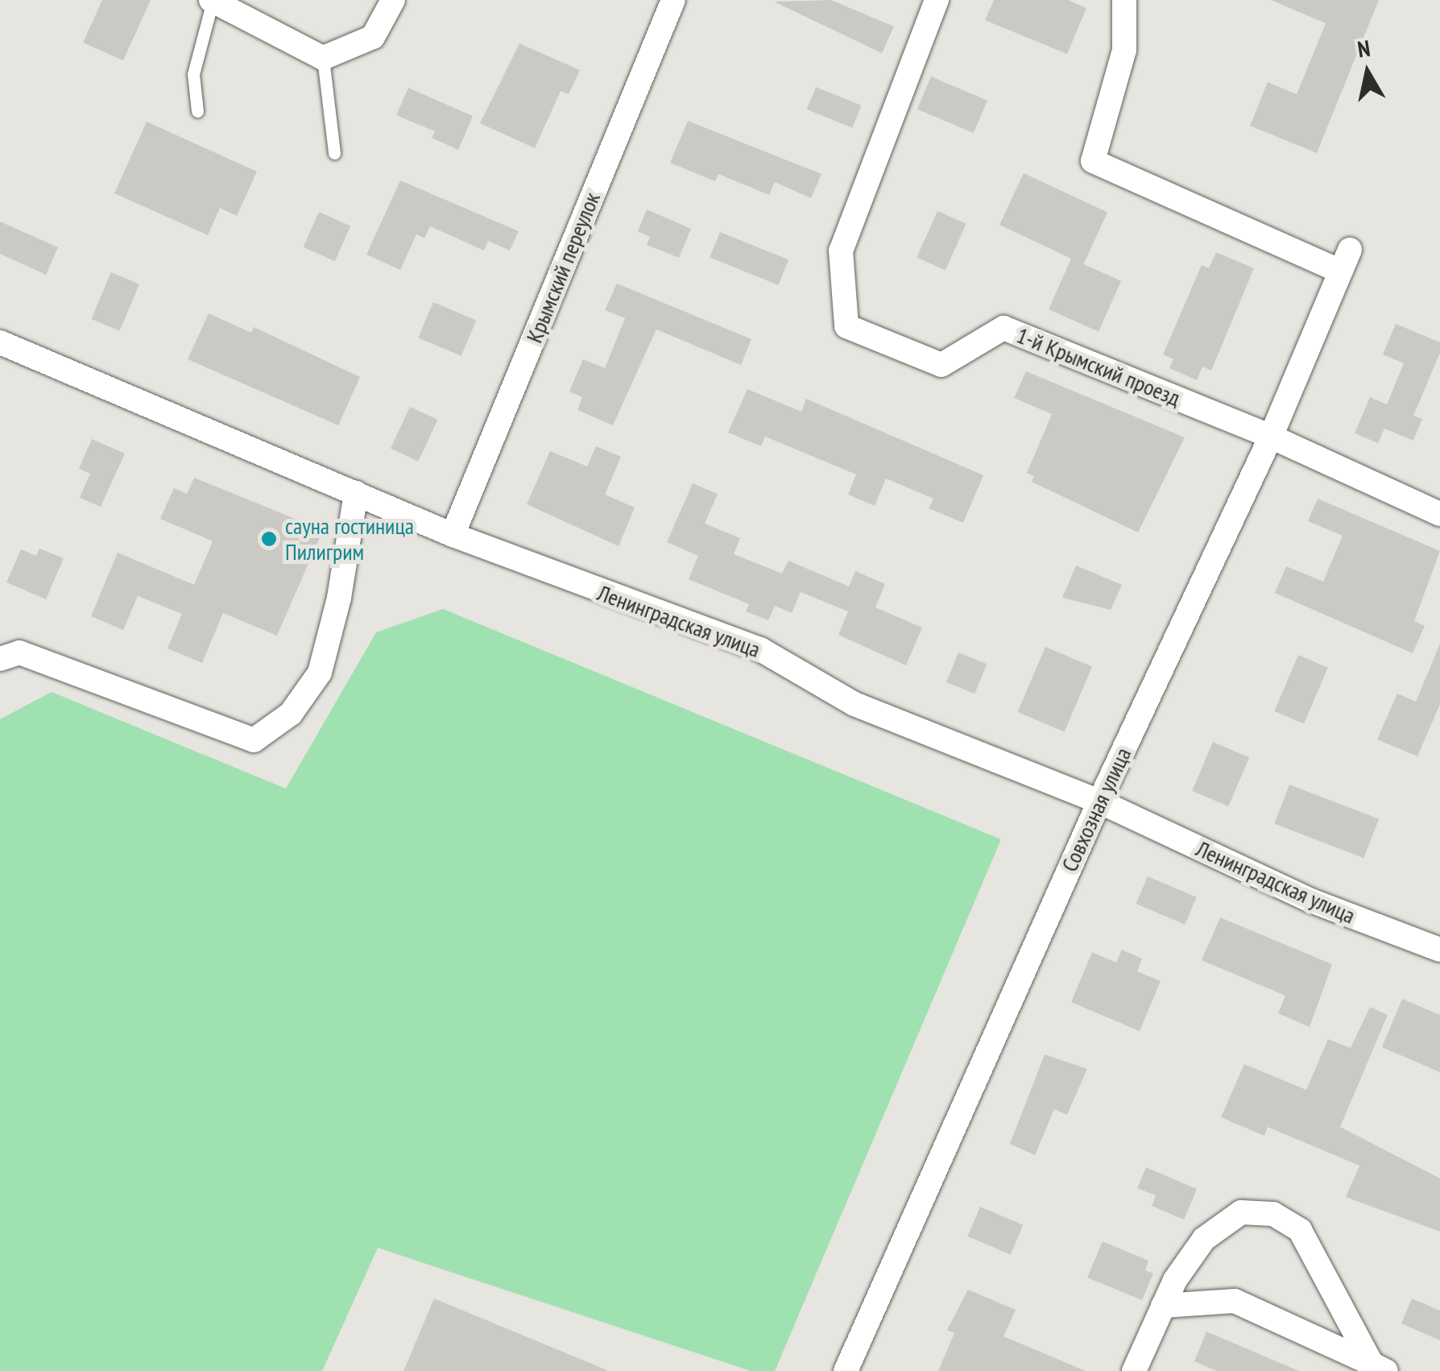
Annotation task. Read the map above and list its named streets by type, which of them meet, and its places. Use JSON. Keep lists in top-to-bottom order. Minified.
{"streets":{"street":["Крымский переулок","1-й Крымский проезд","Ленинградская улица","Совхозная улица"]},"crossings":[["Крымский переулок","Ленинградская улица"],["1-й Крымский проезд","Совхозная улица"],["Ленинградская улица","Совхозная улица"]],"places":["сауна гостиница Пилигрим"],"north":"top"}
